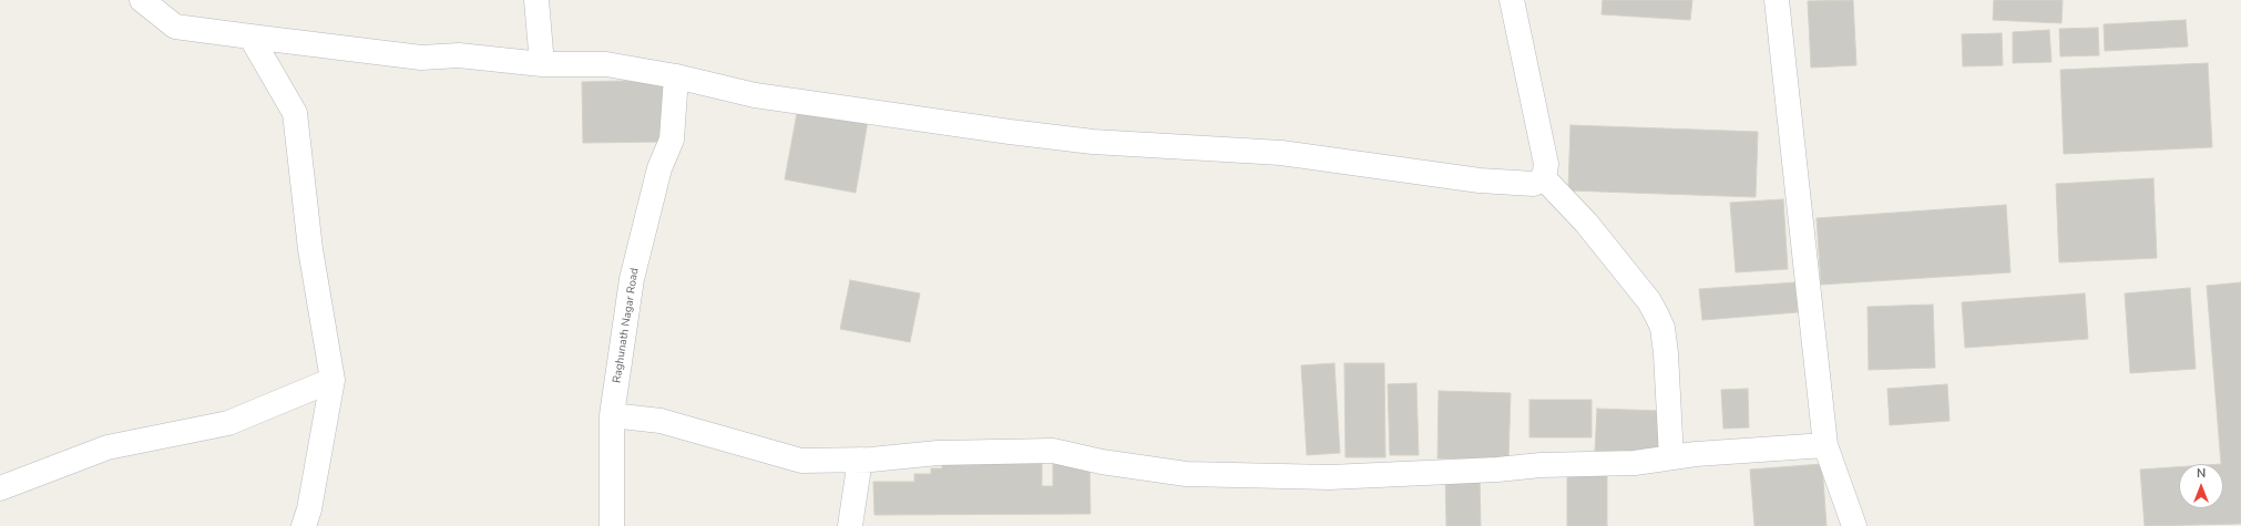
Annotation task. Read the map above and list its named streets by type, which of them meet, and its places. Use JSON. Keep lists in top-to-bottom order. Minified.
{"streets":{"street":["Raghunath Nagar Road"]},"north":"top"}
